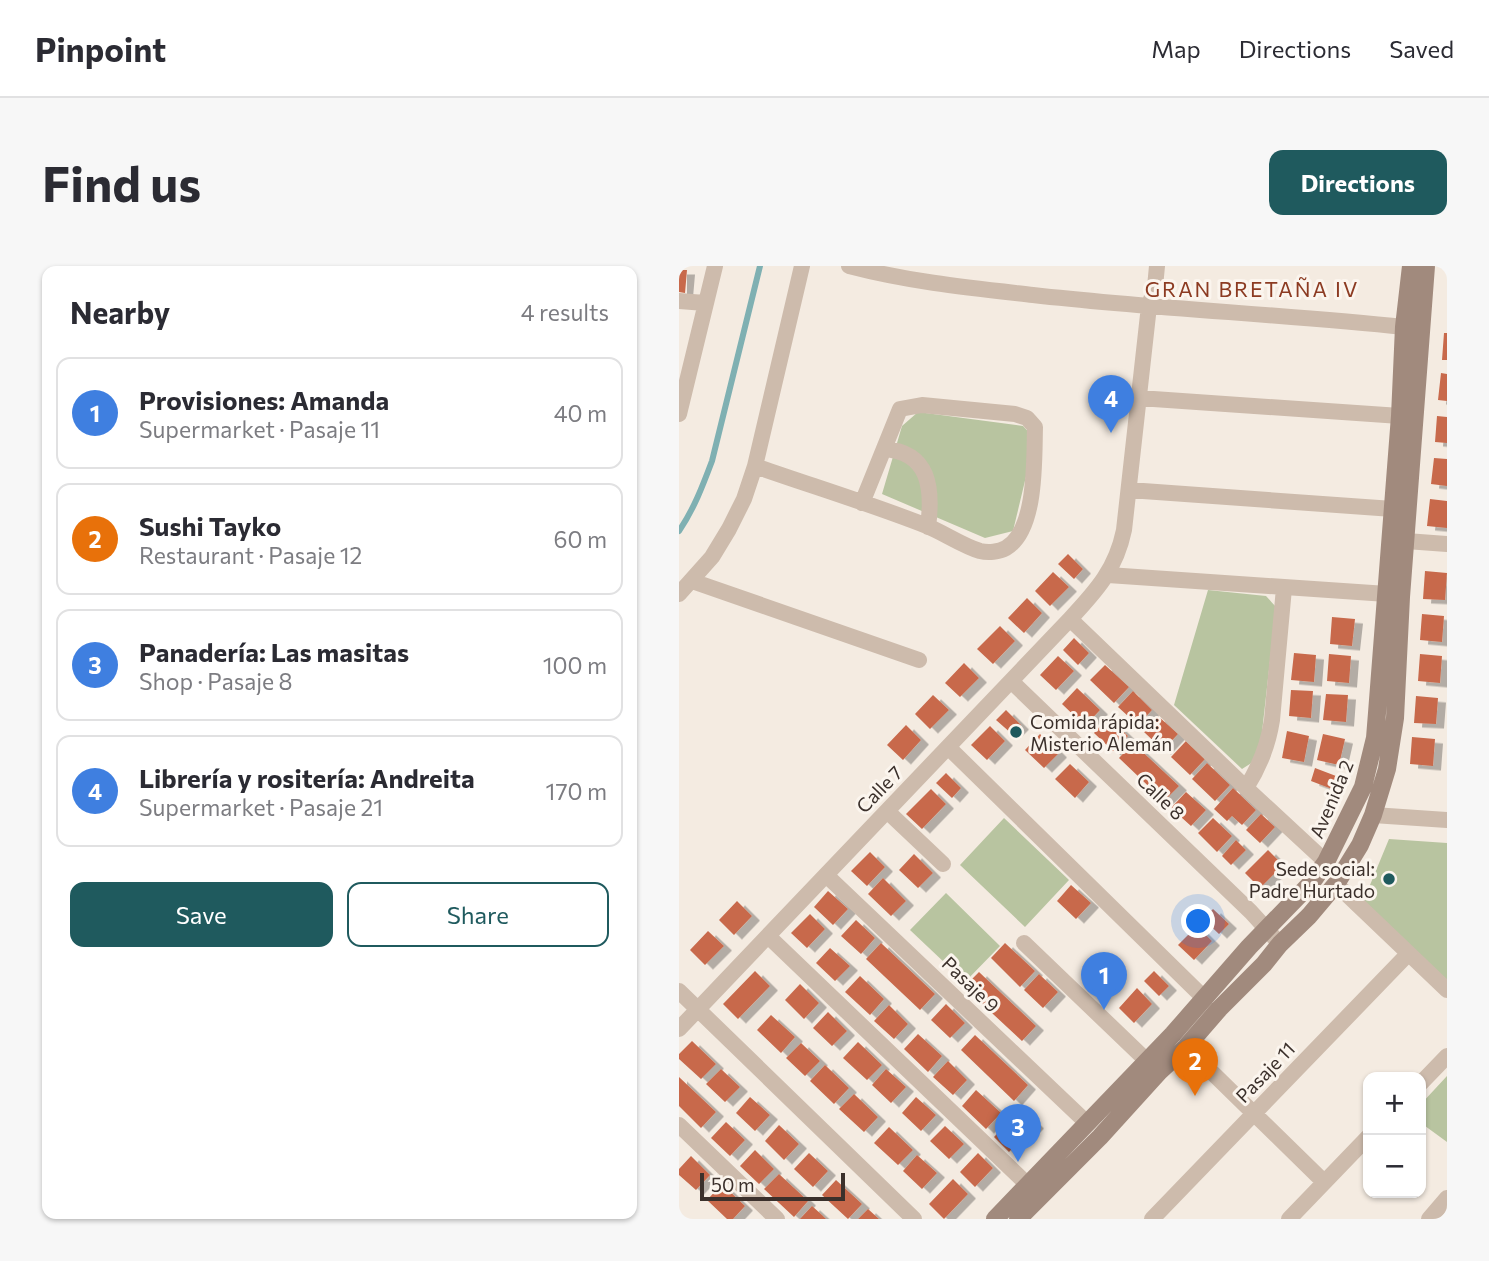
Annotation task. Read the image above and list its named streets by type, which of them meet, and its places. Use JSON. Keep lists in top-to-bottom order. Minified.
{"streets":{"street":["Calle 7","Calle 8","Avenida 2","Pasaje 9","Pasaje 11"]},"crossings":[["Calle 7","Calle 8"],["Calle 7","Pasaje 9"],["Calle 8","Avenida 2"],["Avenida 2","Pasaje 9"]],"districts":["GRAN BRETAÑA IV"],"places":["Comida rápida: Misterio Alemán","Sede social: Padre Hurtado"],"scale_bar":"50 m","page":{"header":"Pinpoint","nav":["Map","Directions","Saved"],"buttons":["Directions",["Save","Share"]],"title":"Find us","heading":["Nearby","4 results"],"list":[{"mark":"1","name":"Provisiones: Amanda","note":"Supermarket · Pasaje 11","value":"40 m"},{"mark":"2","name":"Sushi Tayko","note":"Restaurant · Pasaje 12","value":"60 m"},{"mark":"3","name":"Panadería: Las masitas","note":"Shop · Pasaje 8","value":"100 m"},{"mark":"4","name":"Librería y rositería: Andreita","note":"Supermarket · Pasaje 21","value":"170 m"}],"pins":["4","1","2","3"],"map_buttons":["+","−"],"scale":"50 m"}}
